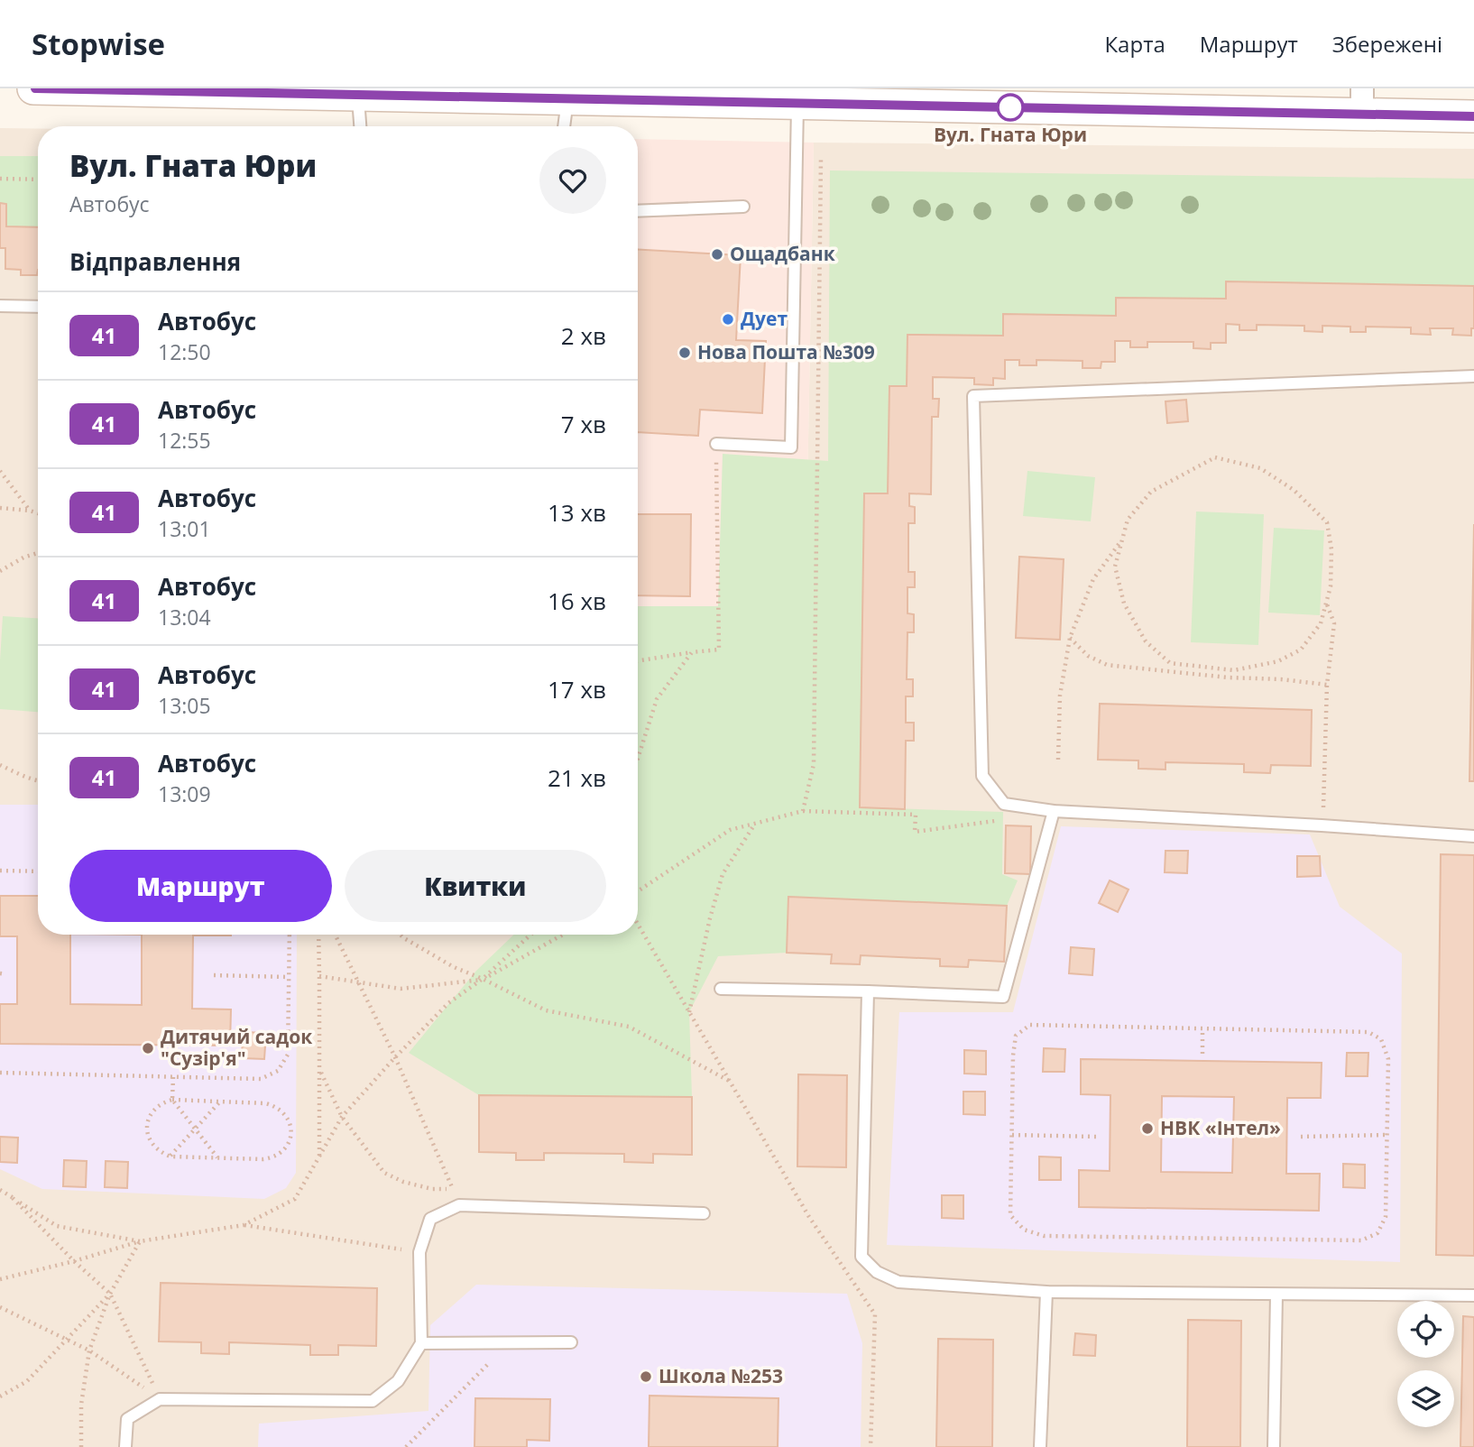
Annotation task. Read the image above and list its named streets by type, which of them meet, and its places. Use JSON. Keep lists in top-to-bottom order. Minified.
{"places":["Вул. Гната Юри","Ощадбанк","Дует","Нова Пошта №309","Дитячий садок \"Сузір'я\"","НВК «Інтел»","Школа №253"],"lines":["bus line 41"],"page":{"header":"Stopwise","nav":["Карта","Маршрут","Збережені"],"heading":[["Вул. Гната Юри","Автобус"],"Відправлення"],"list":[{"mark":"41","name":"Автобус","note":"12:50","value":"2 хв"},{"mark":"41","name":"Автобус","note":"12:55","value":"7 хв"},{"mark":"41","name":"Автобус","note":"13:01","value":"13 хв"},{"mark":"41","name":"Автобус","note":"13:04","value":"16 хв"},{"mark":"41","name":"Автобус","note":"13:05","value":"17 хв"},{"mark":"41","name":"Автобус","note":"13:09","value":"21 хв"}],"buttons":["Маршрут","Квитки"]}}
